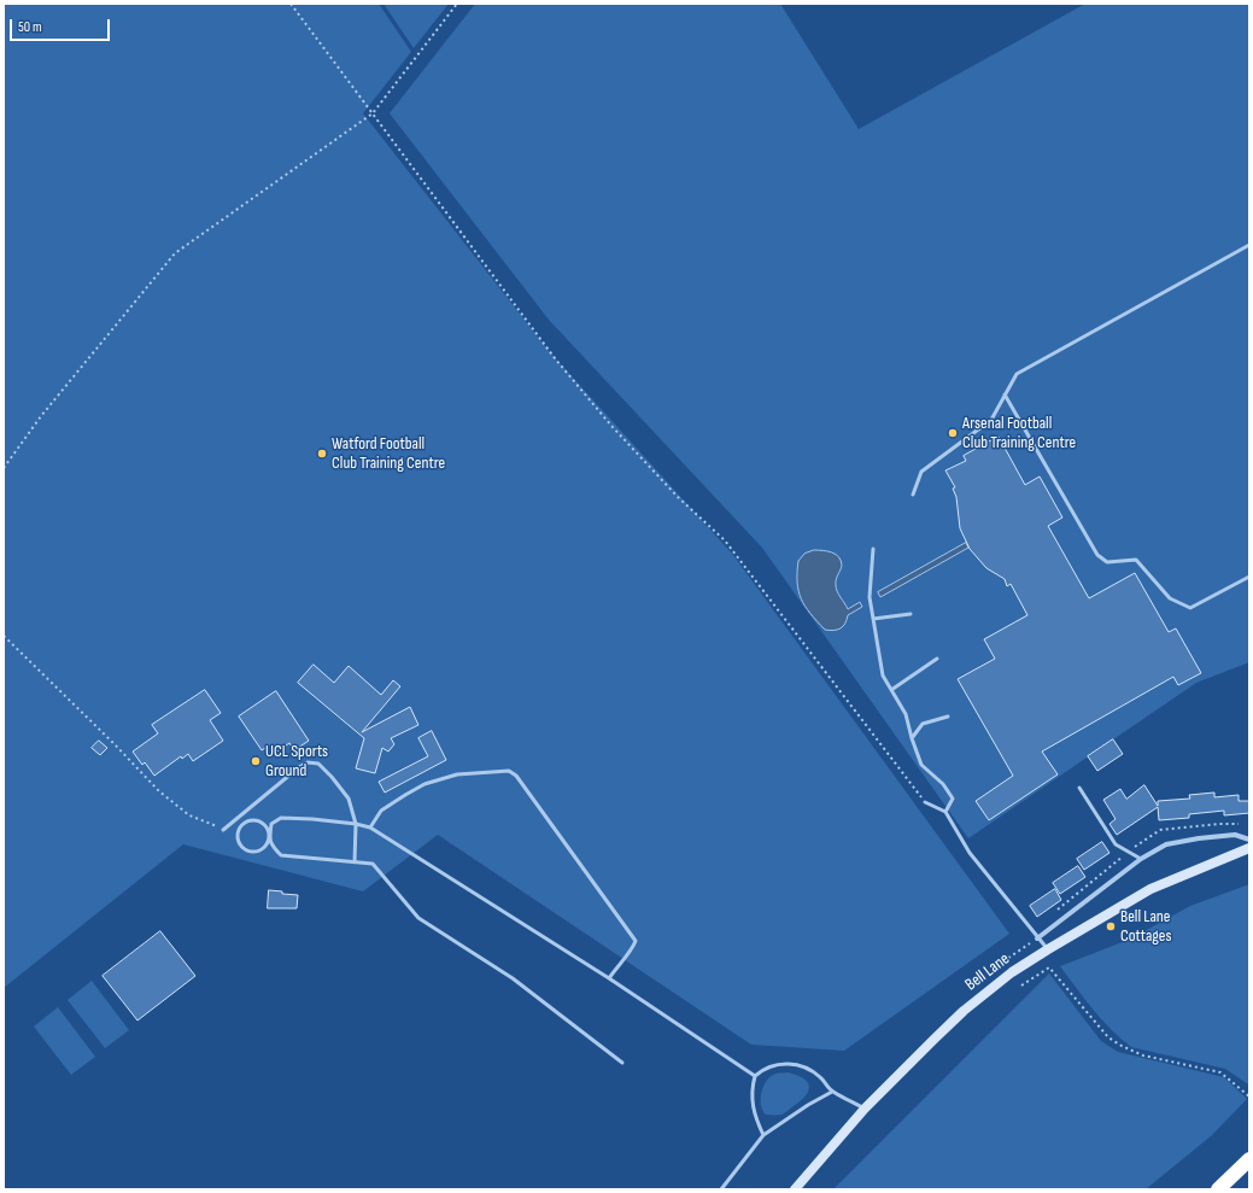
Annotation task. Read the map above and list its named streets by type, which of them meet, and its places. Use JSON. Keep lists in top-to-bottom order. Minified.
{"streets":{"main road":["Bell Lane"]},"places":["Arsenal Football Club Training Centre","Watford Football Club Training Centre","UCL Sports Ground","Bell Lane Cottages"],"scale_bar":"50 m"}
